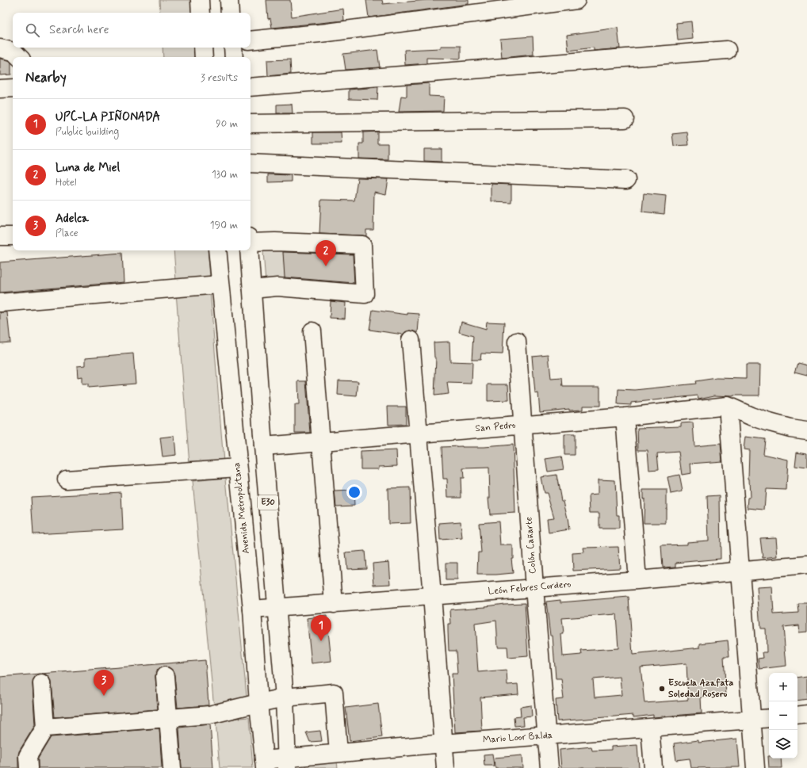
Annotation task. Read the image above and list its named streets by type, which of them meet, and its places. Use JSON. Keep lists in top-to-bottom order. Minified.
{"streets":{"main road":["San Pedro","E30","Avenida Metropolitana","Colón Cañarte","León Febres Cordero","Mario Loor Balda"]},"crossings":[["San Pedro","E30"],["San Pedro","Colón Cañarte"],["E30","León Febres Cordero"],["E30","Mario Loor Balda"],["Avenida Metropolitana","León Febres Cordero"],["Avenida Metropolitana","Mario Loor Balda"],["Colón Cañarte","León Febres Cordero"],["Colón Cañarte","Mario Loor Balda"]],"places":["Escuela Azafata Soledad Rosero"],"page":{"search":"Search here","heading":["Nearby","3 results"],"list":[{"mark":"1","name":"UPC-LA PIÑONADA","note":"Public building","value":"90 m"},{"mark":"2","name":"Luna de Miel","note":"Hotel","value":"130 m"},{"mark":"3","name":"Adelca","note":"Place","value":"190 m"}],"pins":["2","1","3"],"map_buttons":["+","−"]}}
